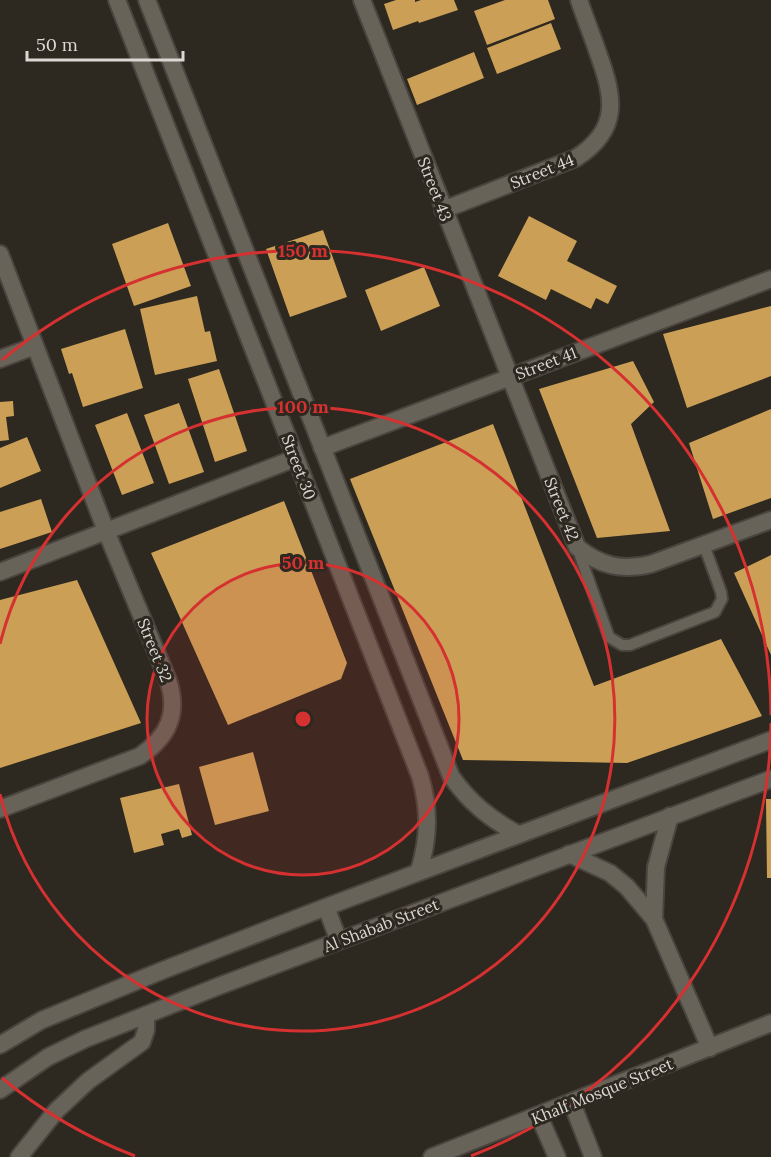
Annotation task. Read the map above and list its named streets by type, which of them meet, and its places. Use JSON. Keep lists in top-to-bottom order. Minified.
{"streets":{"street":["Street 44","Street 43","Street 41","Street 30","Street 42","Street 32","Al Shabab Street","Khalf Mosque Street"]},"crossings":[["Street 44","Street 43"],["Street 43","Street 41"],["Street 43","Street 42"],["Street 41","Street 30"],["Street 41","Street 42"]],"scale_bar":"50 m","rings":["150 m","100 m","50 m"]}
